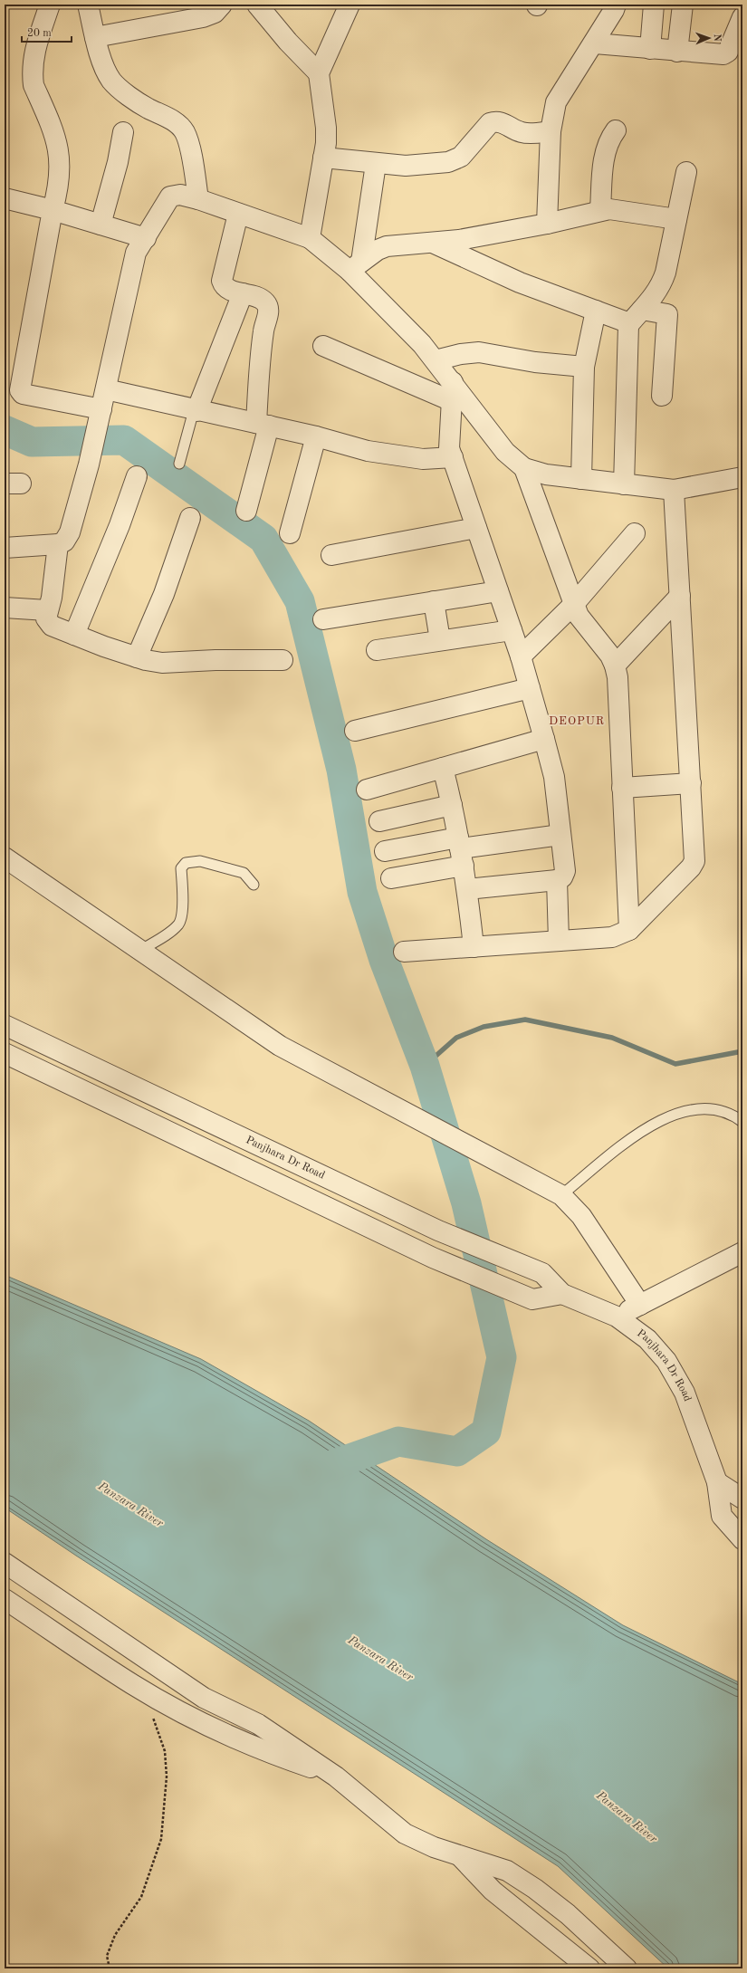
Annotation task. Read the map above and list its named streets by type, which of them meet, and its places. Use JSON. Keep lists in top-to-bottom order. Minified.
{"streets":{"street":["Panjhara Dr Road"]},"districts":["DEOPUR"],"water":["Panzara River"],"scale_bar":"20 m","north":"right"}
